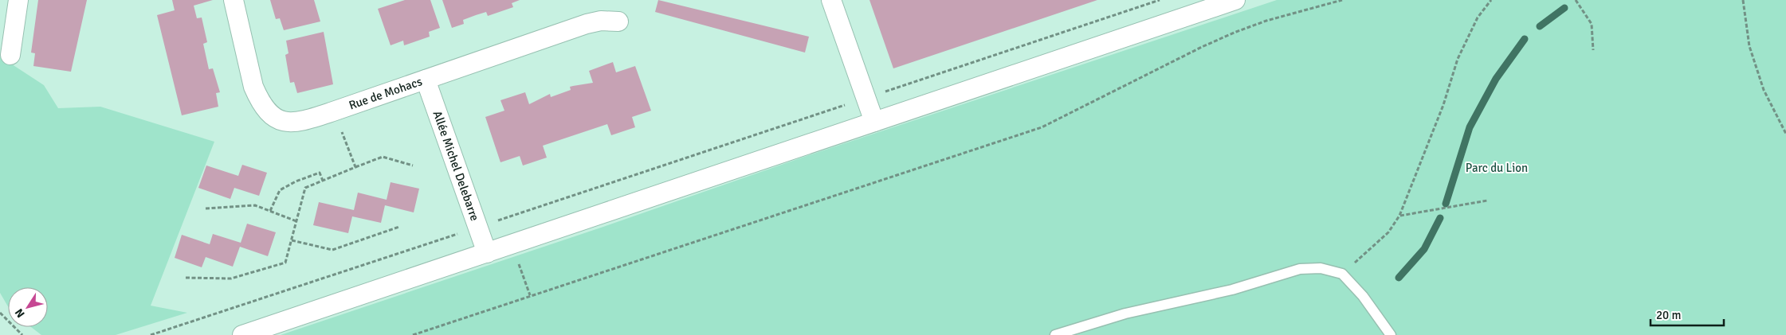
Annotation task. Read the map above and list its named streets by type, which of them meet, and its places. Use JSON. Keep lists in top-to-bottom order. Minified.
{"streets":{"street":["Rue de Mohacs","Allée Michel Delebarre"]},"crossings":[["Rue de Mohacs","Allée Michel Delebarre"]],"parks":["Parc du Lion"],"scale_bar":"20 m","north":"bottom left"}
